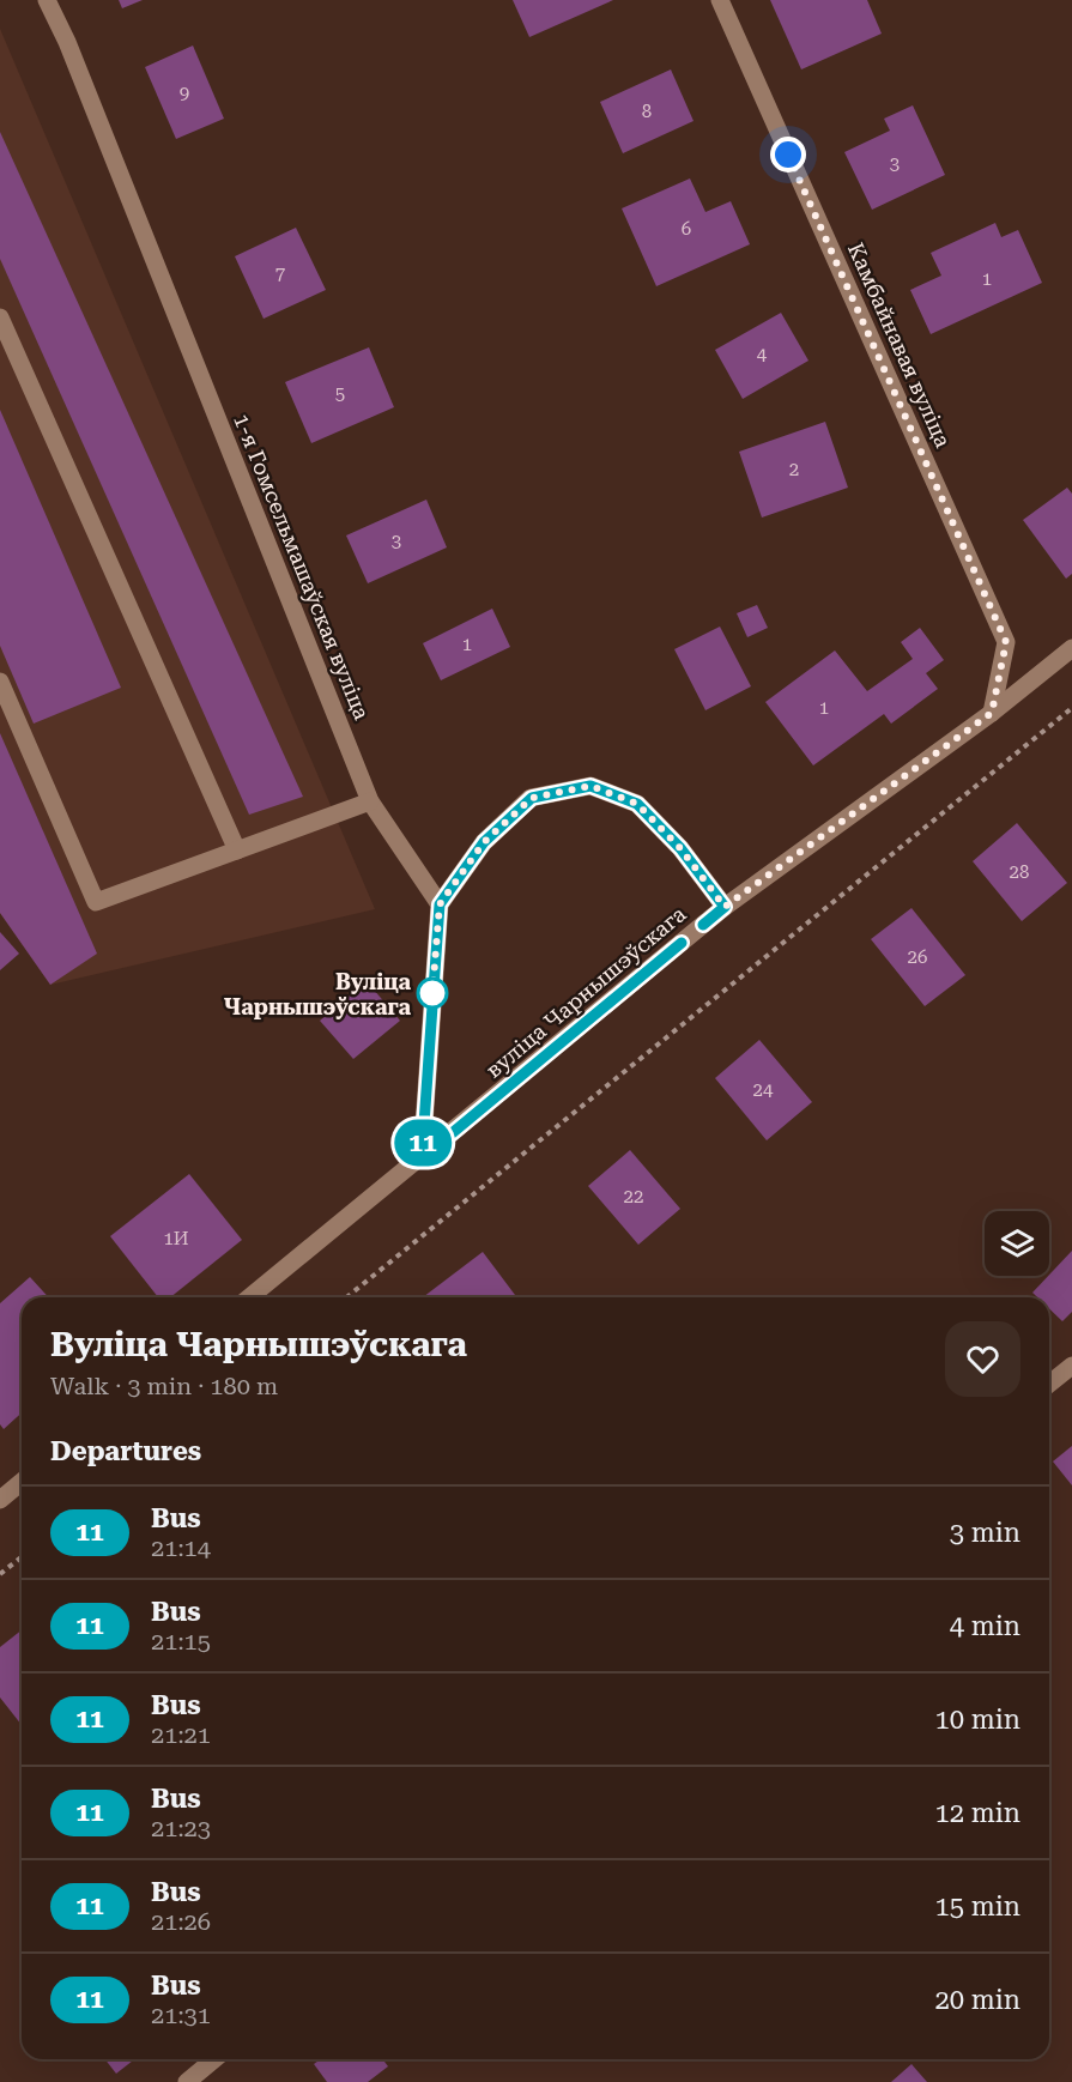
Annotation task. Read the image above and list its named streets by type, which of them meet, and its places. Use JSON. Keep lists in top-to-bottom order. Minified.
{"streets":{"street":["Камбайнавая вуліца","1-я Гомсельмашаўская вуліца","вуліца Чарнышэўскага"]},"crossings":[["Камбайнавая вуліца","вуліца Чарнышэўскага"]],"places":["Вуліца Чарнышэўскага"],"lines":["bus line 11"],"house_numbers":["9","8","3","6","7","1","4","5","2","3","1","1","28","26","24","22","1И"],"page":{"on_map":"11","heading":[["Вуліца Чарнышэўскага","Walk · 3 min · 180 m"],"Departures"],"list":[{"mark":"11","name":"Bus","note":"21:14","value":"3 min"},{"mark":"11","name":"Bus","note":"21:15","value":"4 min"},{"mark":"11","name":"Bus","note":"21:21","value":"10 min"},{"mark":"11","name":"Bus","note":"21:23","value":"12 min"},{"mark":"11","name":"Bus","note":"21:26","value":"15 min"},{"mark":"11","name":"Bus","note":"21:31","value":"20 min"}]}}
